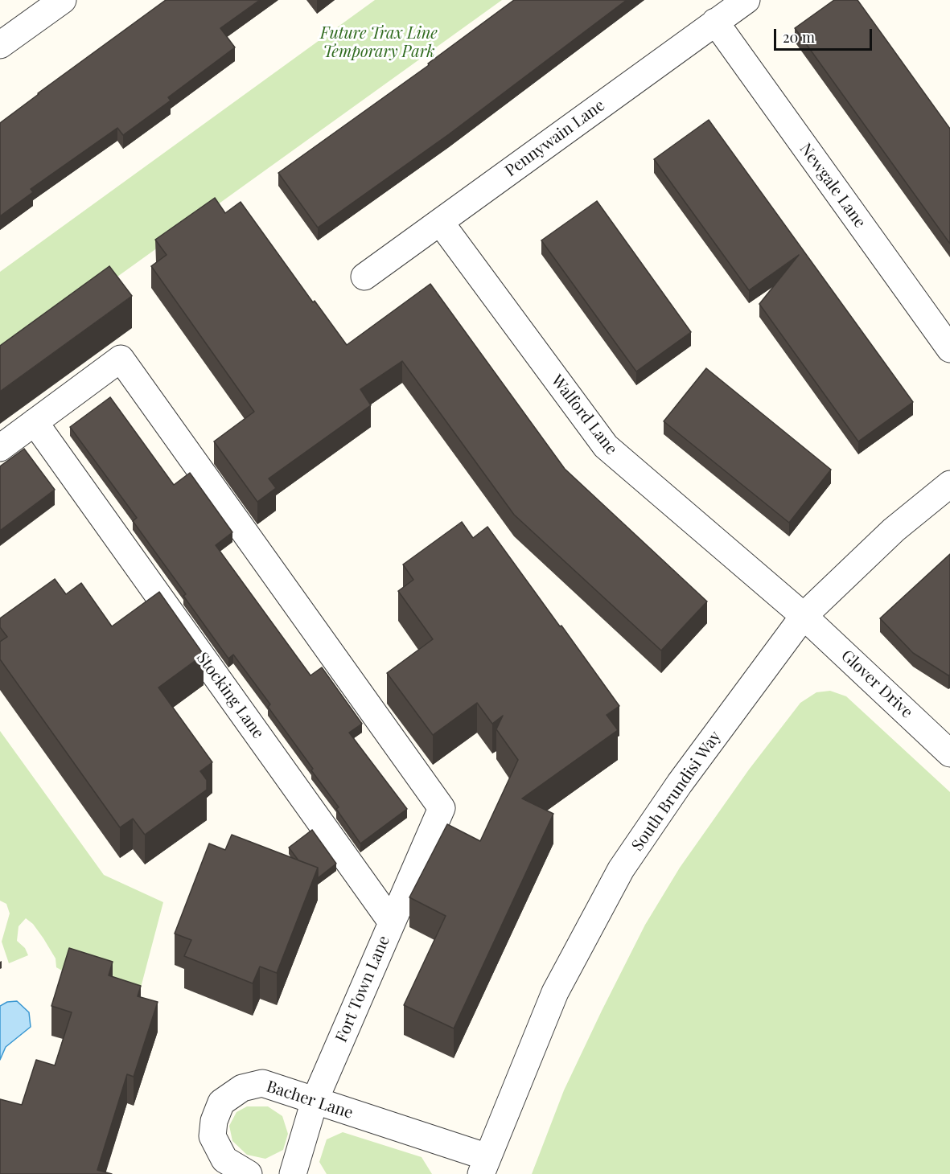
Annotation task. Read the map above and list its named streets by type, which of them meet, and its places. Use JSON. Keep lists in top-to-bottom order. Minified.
{"streets":{"street":["Pennywain Lane","Newgale Lane","Walford Lane","Glover Drive","Stocking Lane","South Brundisi Way","Fort Town Lane","Bacher Lane"]},"crossings":[["Pennywain Lane","Newgale Lane"],["Pennywain Lane","Walford Lane"],["Walford Lane","Glover Drive"],["Walford Lane","South Brundisi Way"],["Glover Drive","South Brundisi Way"],["Stocking Lane","Fort Town Lane"],["South Brundisi Way","Bacher Lane"],["Fort Town Lane","Bacher Lane"]],"parks":["Future Trax Line Temporary Park"],"scale_bar":"20 m"}
